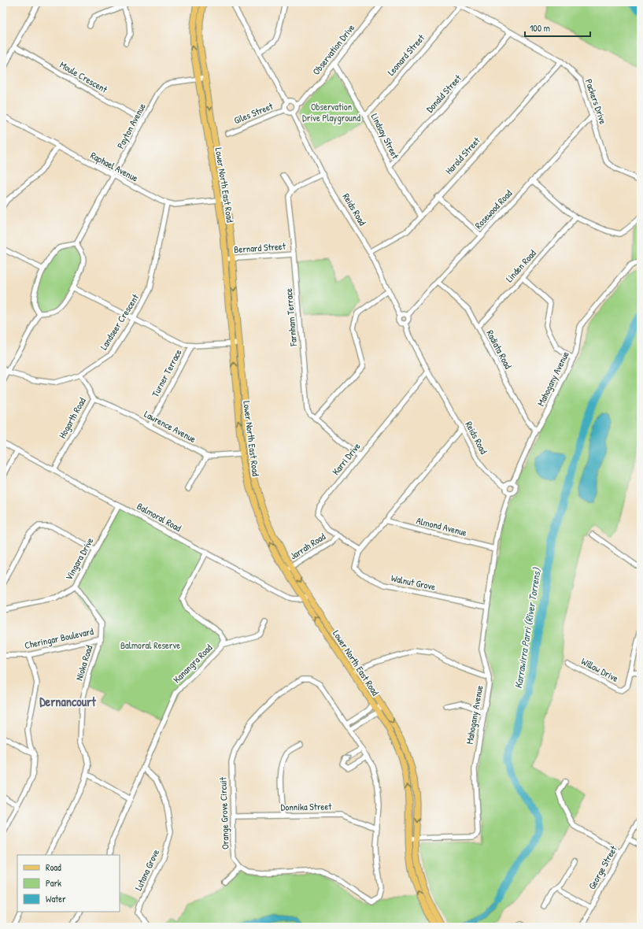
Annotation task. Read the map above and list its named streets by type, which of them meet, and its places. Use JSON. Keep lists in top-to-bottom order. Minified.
{"streets":{"main road":["Lower North East Road"],"street":["Observation Drive","Leonard Street","Moule Crescent","Donald Street","Packers Drive","Giles Street","Payton Avenue","Lindsay Street","Harold Street","Raphael Avenue","Reids Road","Rosewood Road","Bernard Street","Linden Road","Farnham Terrace","Landseer Crescent","Radiata Road","Turner Terrace","Mahogany Avenue","Hogarth Road","Lawrence Avenue","Karri Drive","Balmoral Road","Almond Avenue","Jarrah Road","Vingara Drive","Walnut Grove","Cheringar Boulevard","Nioka Road","Kanangra Road","Willow Drive","Donnika Street","Orange Grove Circuit","George Street","Lutana Grove"]},"crossings":[["Observation Drive","Giles Street"],["Observation Drive","Lindsay Street"],["Observation Drive","Reids Road"],["Leonard Street","Packers Drive"],["Leonard Street","Lindsay Street"],["Moule Crescent","Payton Avenue"],["Donald Street","Packers Drive"],["Donald Street","Lindsay Street"],["Packers Drive","Harold Street"],["Packers Drive","Rosewood Road"],["Giles Street","Reids Road"],["Payton Avenue","Raphael Avenue"],["Payton Avenue","Lower North East Road"],["Lindsay Street","Harold Street"],["Harold Street","Reids Road"],["Raphael Avenue","Lower North East Road"],["Raphael Avenue","Landseer Crescent"],["Lower North East Road","Bernard Street"],["Lower North East Road","Mahogany Avenue"],["Lower North East Road","Balmoral Road"],["Lower North East Road","Jarrah Road"],["Reids Road","Rosewood Road"],["Reids Road","Mahogany Avenue"],["Reids Road","Karri Drive"],["Rosewood Road","Radiata Road"],["Bernard Street","Farnham Terrace"],["Linden Road","Radiata Road"],["Farnham Terrace","Karri Drive"],["Landseer Crescent","Hogarth Road"],["Radiata Road","Mahogany Avenue"],["Turner Terrace","Lawrence Avenue"],["Mahogany Avenue","Almond Avenue"],["Mahogany Avenue","Walnut Grove"],["Hogarth Road","Lawrence Avenue"],["Hogarth Road","Balmoral Road"],["Karri Drive","Jarrah Road"],["Karri Drive","Walnut Grove"],["Balmoral Road","Vingara Drive"],["Balmoral Road","Kanangra Road"],["Vingara Drive","Nioka Road"],["Cheringar Boulevard","Nioka Road"],["Kanangra Road","Lutana Grove"],["Donnika Street","Orange Grove Circuit"]],"districts":["Dernancourt"],"water":["Karrawirra Parri (River Torrens)"],"parks":["Observation Drive Playground","Balmoral Reserve"],"legend":["Road","Park","Water"],"scale_bar":"100 m"}
